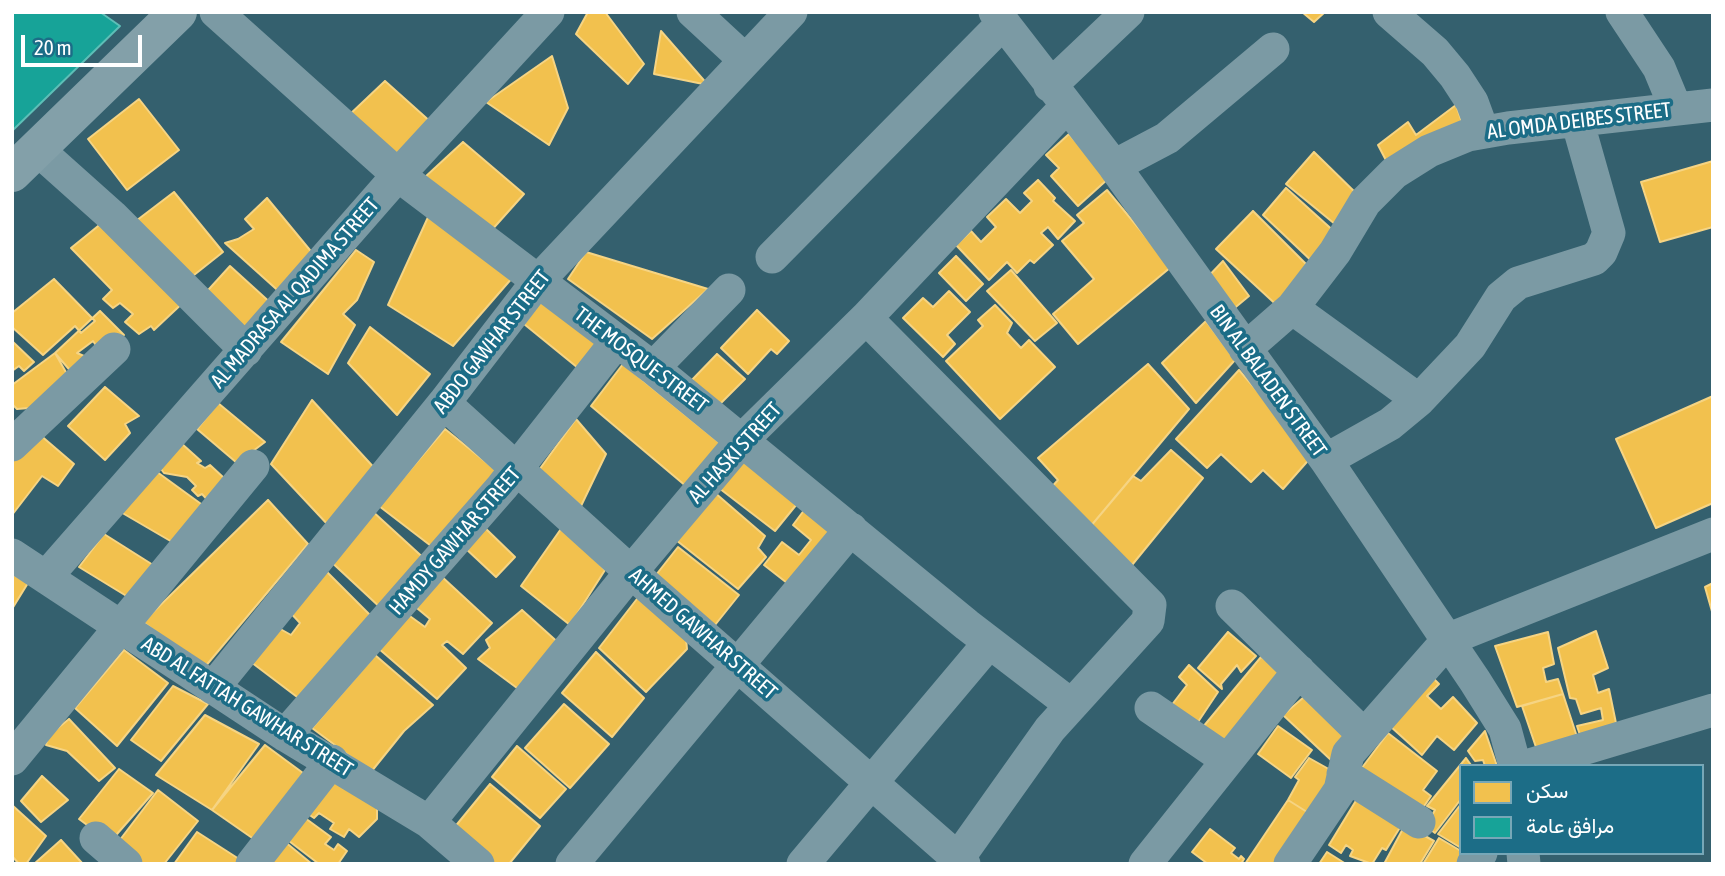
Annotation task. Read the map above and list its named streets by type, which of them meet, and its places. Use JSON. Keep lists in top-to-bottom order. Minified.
{"streets":{"street":["AL OMDA DEIBES STREET","AL MADRASA AL QADIMA STREET","ABDO GAWHAR STREET","THE MOSQUE STREET","BIN AL BALADEN STREET","AL HASKI STREET","HAMDY GAWHAR STREET","AHMED GAWHAR STREET","ABD AL FATTAH GAWHAR STREET"]},"crossings":[["AL OMDA DEIBES STREET","BIN AL BALADEN STREET"],["AL MADRASA AL QADIMA STREET","THE MOSQUE STREET"],["AL MADRASA AL QADIMA STREET","ABD AL FATTAH GAWHAR STREET"],["ABDO GAWHAR STREET","THE MOSQUE STREET"],["ABDO GAWHAR STREET","AHMED GAWHAR STREET"],["ABDO GAWHAR STREET","ABD AL FATTAH GAWHAR STREET"],["THE MOSQUE STREET","AL HASKI STREET"],["THE MOSQUE STREET","HAMDY GAWHAR STREET"],["BIN AL BALADEN STREET","AL HASKI STREET"],["AL HASKI STREET","AHMED GAWHAR STREET"],["AL HASKI STREET","ABD AL FATTAH GAWHAR STREET"],["HAMDY GAWHAR STREET","AHMED GAWHAR STREET"],["HAMDY GAWHAR STREET","ABD AL FATTAH GAWHAR STREET"]],"legend":["سكن","مرافق عامة"],"scale_bar":"20 m"}
